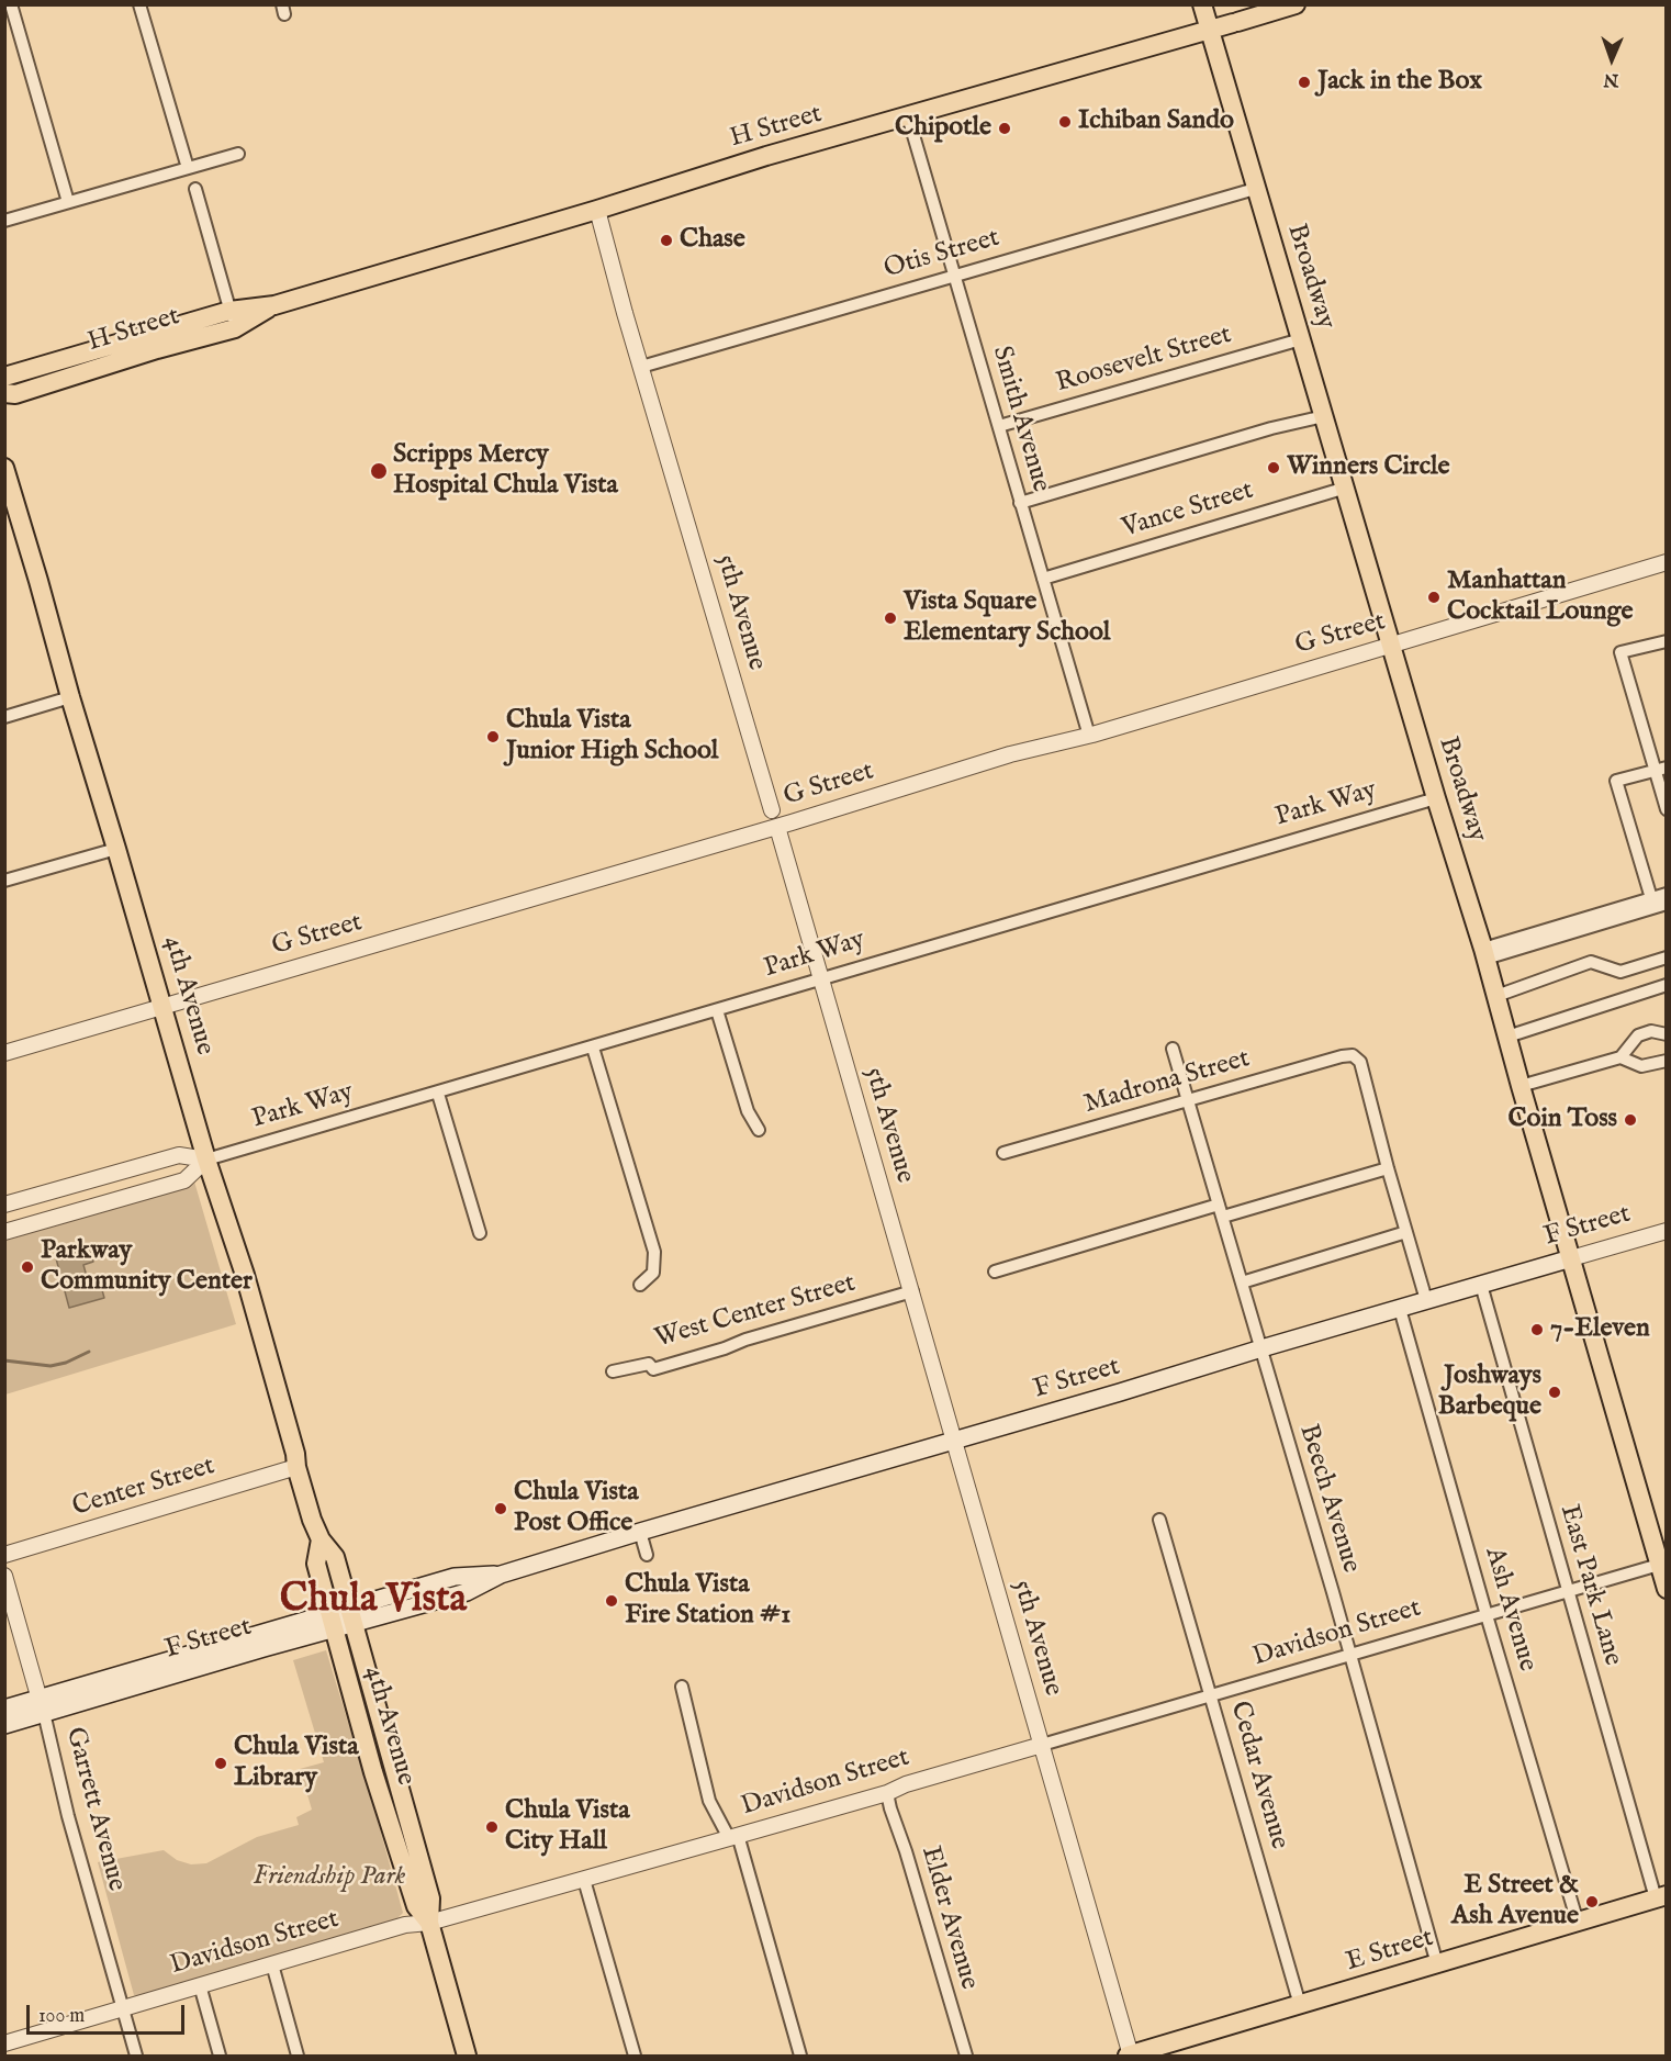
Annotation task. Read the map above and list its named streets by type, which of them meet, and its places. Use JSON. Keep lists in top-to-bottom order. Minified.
{"streets":{"main road":["H Street","Broadway","4th Avenue","F Street","E Street"],"street":["Otis Street","Roosevelt Street","Smith Avenue","Vance Street","5th Avenue","G Street","Park Way","Madrona Street","West Center Street","Center Street","Beech Avenue","East Park Lane","Ash Avenue","Davidson Street","Cedar Avenue","Garrett Avenue","Elder Avenue"]},"crossings":[["H Street","Broadway"],["H Street","Smith Avenue"],["H Street","5th Avenue"],["Otis Street","Broadway"],["Otis Street","Smith Avenue"],["Otis Street","5th Avenue"],["Broadway","Roosevelt Street"],["Broadway","Vance Street"],["Broadway","G Street"],["Broadway","Park Way"],["Broadway","F Street"],["Broadway","Davidson Street"],["Roosevelt Street","Smith Avenue"],["Smith Avenue","Vance Street"],["Smith Avenue","G Street"],["5th Avenue","G Street"],["5th Avenue","Park Way"],["5th Avenue","F Street"],["5th Avenue","West Center Street"],["5th Avenue","Davidson Street"],["5th Avenue","E Street"],["G Street","4th Avenue"],["Park Way","4th Avenue"],["4th Avenue","F Street"],["4th Avenue","Center Street"],["4th Avenue","Davidson Street"],["Madrona Street","Beech Avenue"],["F Street","Beech Avenue"],["F Street","East Park Lane"],["F Street","Ash Avenue"],["F Street","Garrett Avenue"],["Beech Avenue","Davidson Street"],["Beech Avenue","E Street"],["East Park Lane","Davidson Street"],["East Park Lane","E Street"],["Ash Avenue","Davidson Street"],["Ash Avenue","E Street"],["Davidson Street","Cedar Avenue"],["Davidson Street","Garrett Avenue"],["Davidson Street","Elder Avenue"],["Cedar Avenue","E Street"]],"districts":["Chula Vista"],"parks":["Friendship Park"],"places":["Jack in the Box","Ichiban Sando","Chipotle","Chase","Winners Circle","Scripps Mercy Hospital Chula Vista","Manhattan Cocktail Lounge","Vista Square Elementary School","Chula Vista Junior High School","Coin Toss","Parkway Community Center","7-Eleven","Joshways Barbeque","Chula Vista Post Office","Chula Vista Fire Station #1","Chula Vista Library","Chula Vista City Hall","E Street & Ash Avenue"],"scale_bar":"100 m","north":"bottom"}
